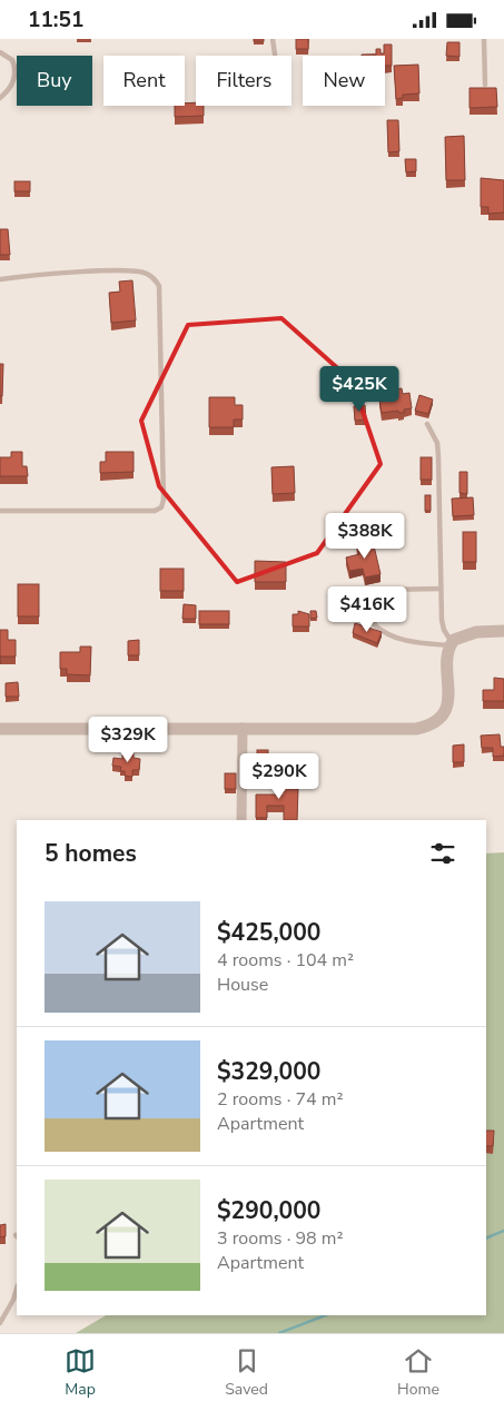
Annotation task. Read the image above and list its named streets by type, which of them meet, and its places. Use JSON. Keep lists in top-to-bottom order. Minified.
{"page":{"status":"11:51","chip":["Buy","Rent","Filters","New"],"price":["$425K","$388K","$416K","$329K","$290K"],"heading":"5 homes","list":[{"name":"$425,000","note":"4 rooms · 104 m² · House"},{"name":"$329,000","note":"2 rooms · 74 m² · Apartment"},{"name":"$290,000","note":"3 rooms · 98 m² · Apartment"}],"tabs":["Map","Saved","Home"]}}
